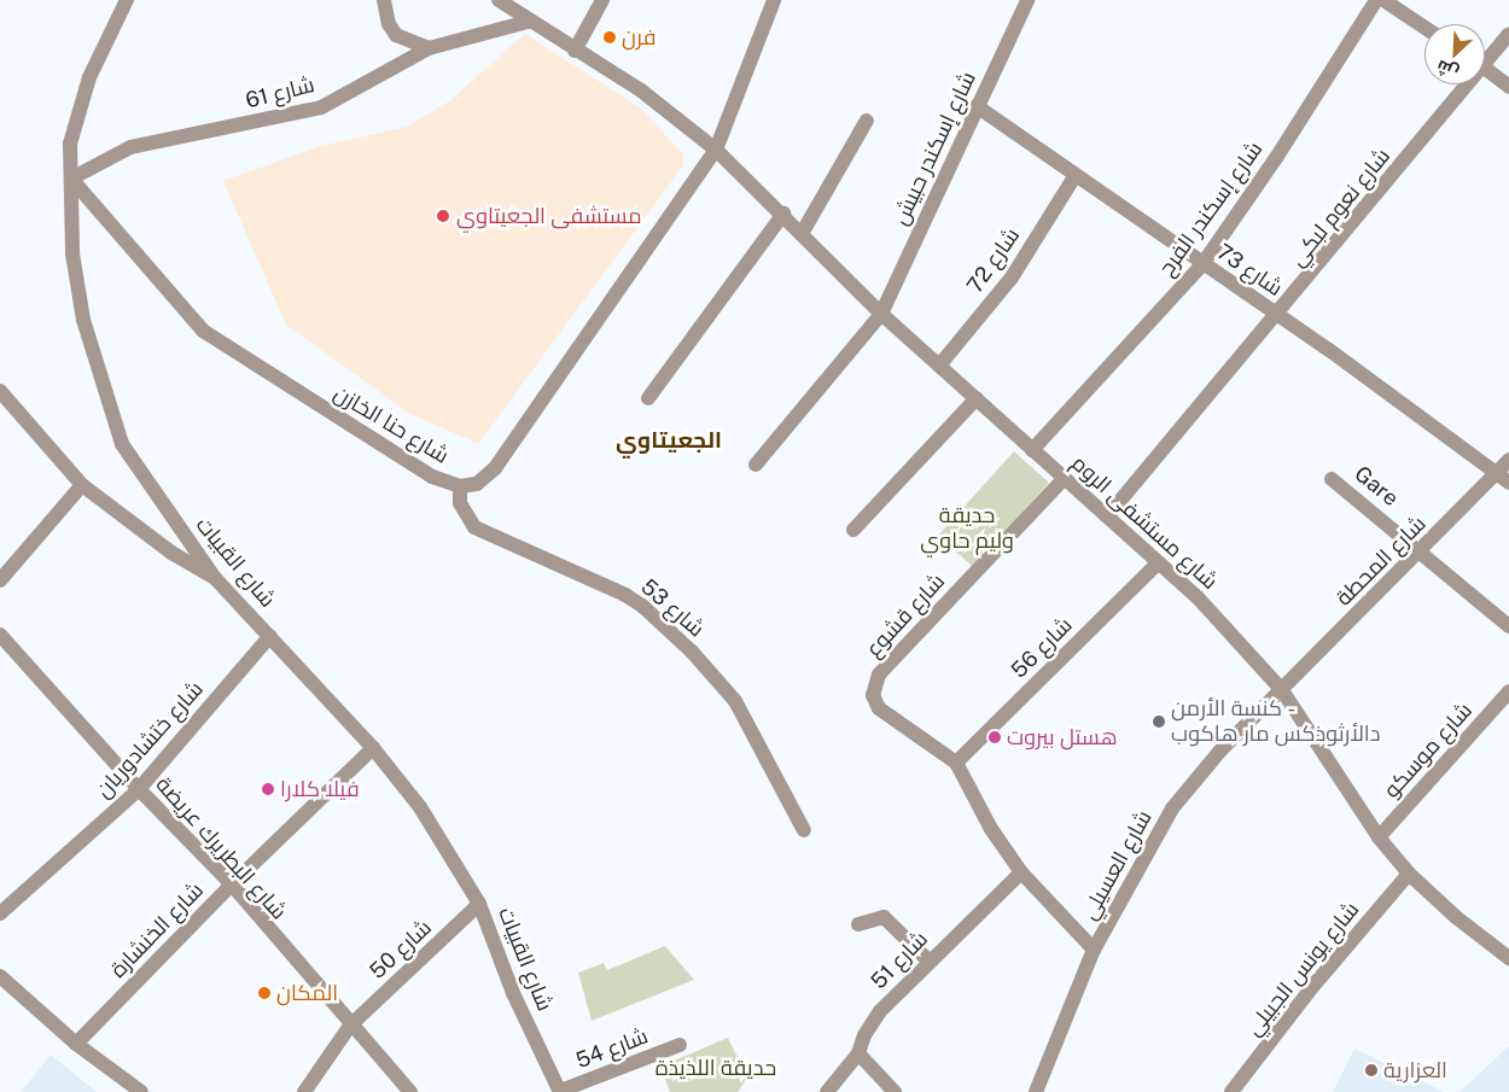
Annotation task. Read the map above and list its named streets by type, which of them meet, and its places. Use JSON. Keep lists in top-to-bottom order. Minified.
{"streets":{"street":["شارع 61","شارع إسكندر حبيش","شارع نعوم لبكي","شارع إسكندر الفرح","شارع 72","شارع 73","شارع حنا الخازن","Gare","شارع مستشفى الروم","شارع المحطة","شارع القبيات","شارع 53","شارع قشوع","شارع 56","شارع ختشادوريان","شارع موسكو","شارع البطريرك عريضة","شارع العسيلي","شارع الخنشارة","شارع 50","شارع 51","شارع يونس الجبيلي","شارع 54"]},"crossings":[["شارع 61","شارع حنا الخازن"],["شارع 61","شارع مستشفى الروم"],["شارع 61","شارع القبيات"],["شارع إسكندر حبيش","شارع 73"],["شارع إسكندر حبيش","شارع مستشفى الروم"],["شارع نعوم لبكي","شارع 73"],["شارع نعوم لبكي","شارع مستشفى الروم"],["شارع إسكندر الفرح","شارع 73"],["شارع إسكندر الفرح","شارع مستشفى الروم"],["شارع 72","شارع 73"],["شارع 72","شارع مستشفى الروم"],["شارع 73","شارع المحطة"],["شارع حنا الخازن","شارع مستشفى الروم"],["شارع حنا الخازن","شارع القبيات"],["شارع حنا الخازن","شارع 53"],["Gare","شارع المحطة"],["شارع مستشفى الروم","شارع المحطة"],["شارع مستشفى الروم","شارع قشوع"],["شارع مستشفى الروم","شارع 56"],["شارع مستشفى الروم","شارع موسكو"],["شارع مستشفى الروم","شارع العسيلي"],["شارع مستشفى الروم","شارع يونس الجبيلي"],["شارع المحطة","شارع العسيلي"],["شارع القبيات","شارع ختشادوريان"],["شارع القبيات","شارع الخنشارة"],["شارع القبيات","شارع 50"],["شارع القبيات","شارع 54"],["شارع قشوع","شارع 56"],["شارع قشوع","شارع العسيلي"],["شارع قشوع","شارع 51"],["شارع ختشادوريان","شارع البطريرك عريضة"],["شارع البطريرك عريضة","شارع الخنشارة"],["شارع البطريرك عريضة","شارع 50"]],"districts":["الجعيتاوي"],"parks":["حديقة وليم حاوي","حديقة اللذيذة"],"places":["فرن","مستشفى الجعيتاوي","كنسة الأرمن - دالأرثوذكس مار هاكوب","هستل بيروت","فيلا كلارا","المكان","العزارية"],"north":"bottom left"}
